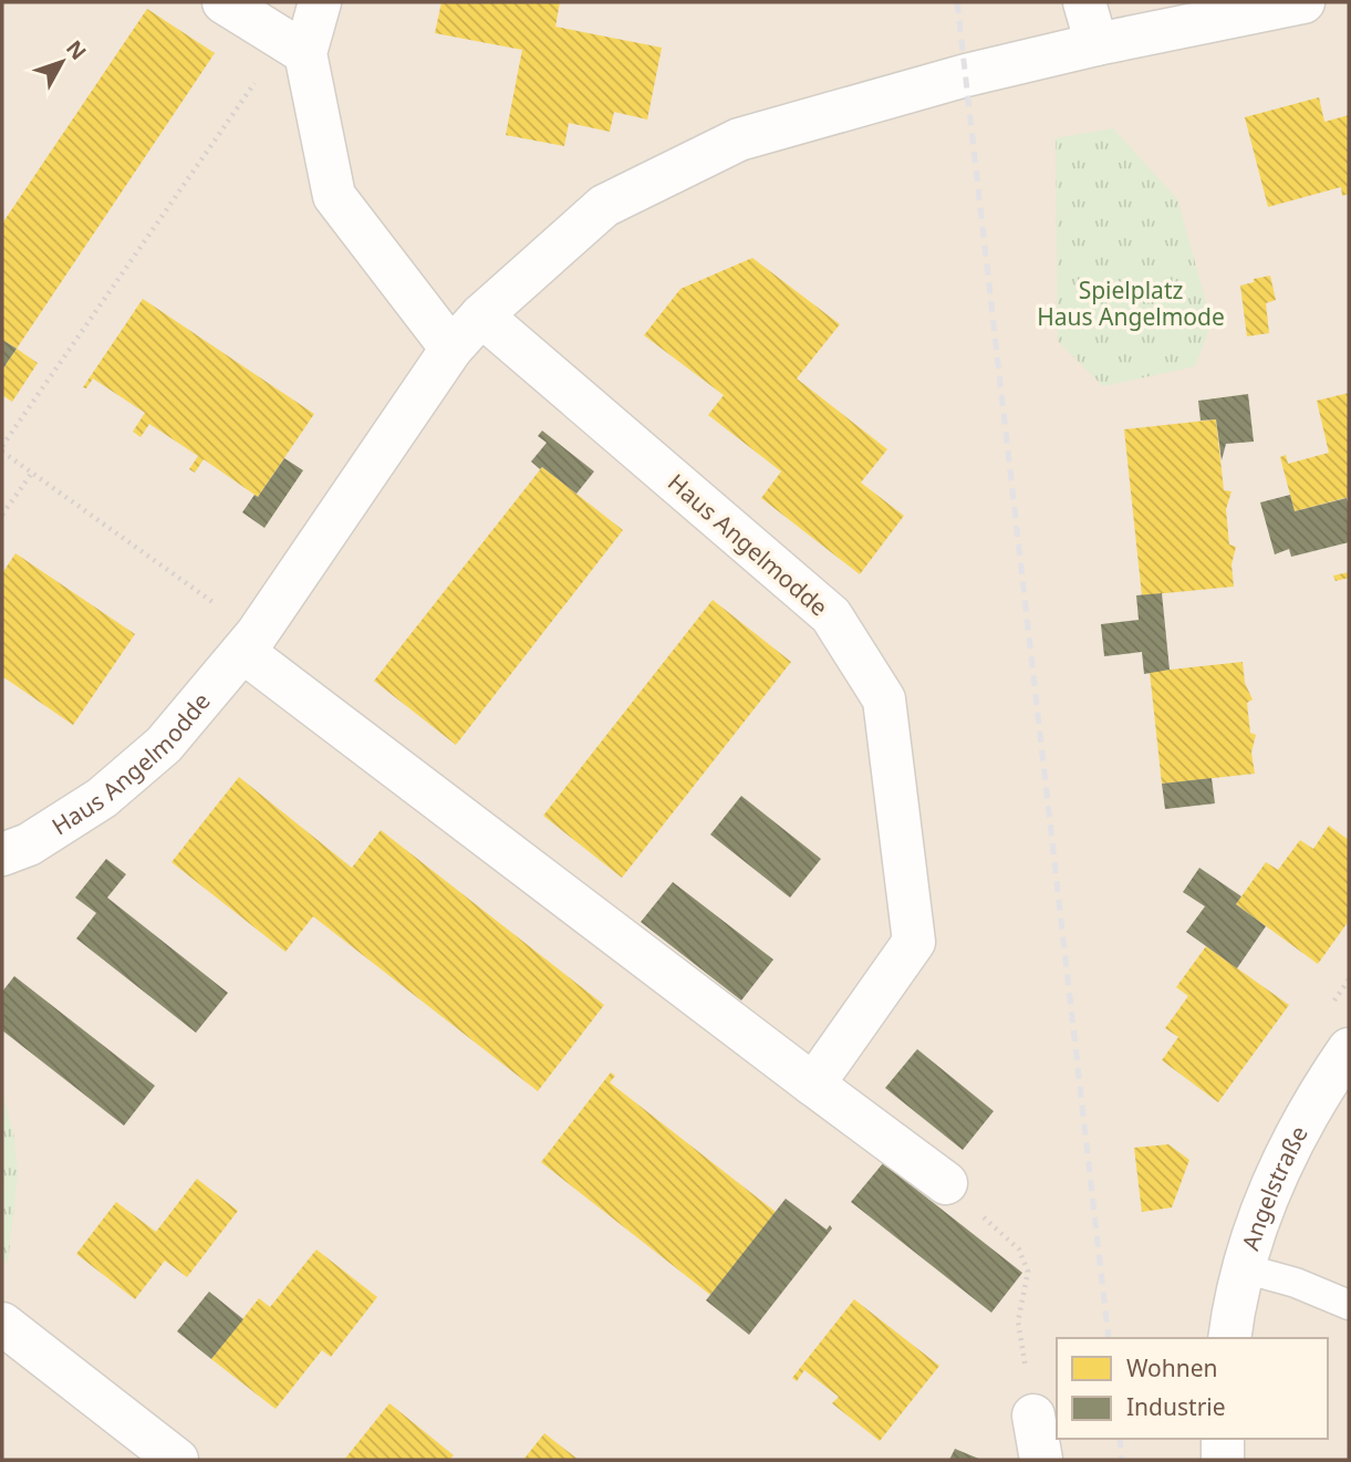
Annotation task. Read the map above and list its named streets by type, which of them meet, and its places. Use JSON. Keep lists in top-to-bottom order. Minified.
{"streets":{"street":["Haus Angelmodde","Angelstraße"]},"parks":["Spielplatz Haus Angelmode"],"legend":["Wohnen","Industrie"],"north":"top right"}
